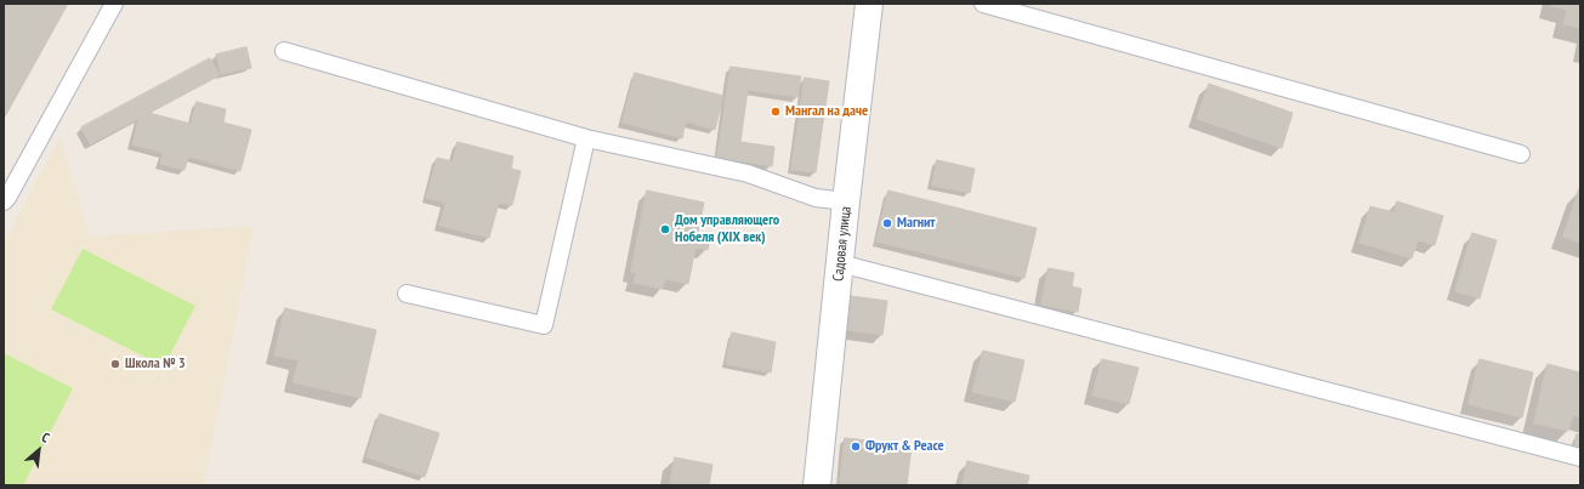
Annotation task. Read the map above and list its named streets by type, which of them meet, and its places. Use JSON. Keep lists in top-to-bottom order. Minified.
{"streets":{"street":["Садовая улица"]},"places":["Мангал на даче","Магнит","Дом управляющего Нобеля (XIX век)","Школа № 3","Фрукт & Peace"],"north":"top right"}
